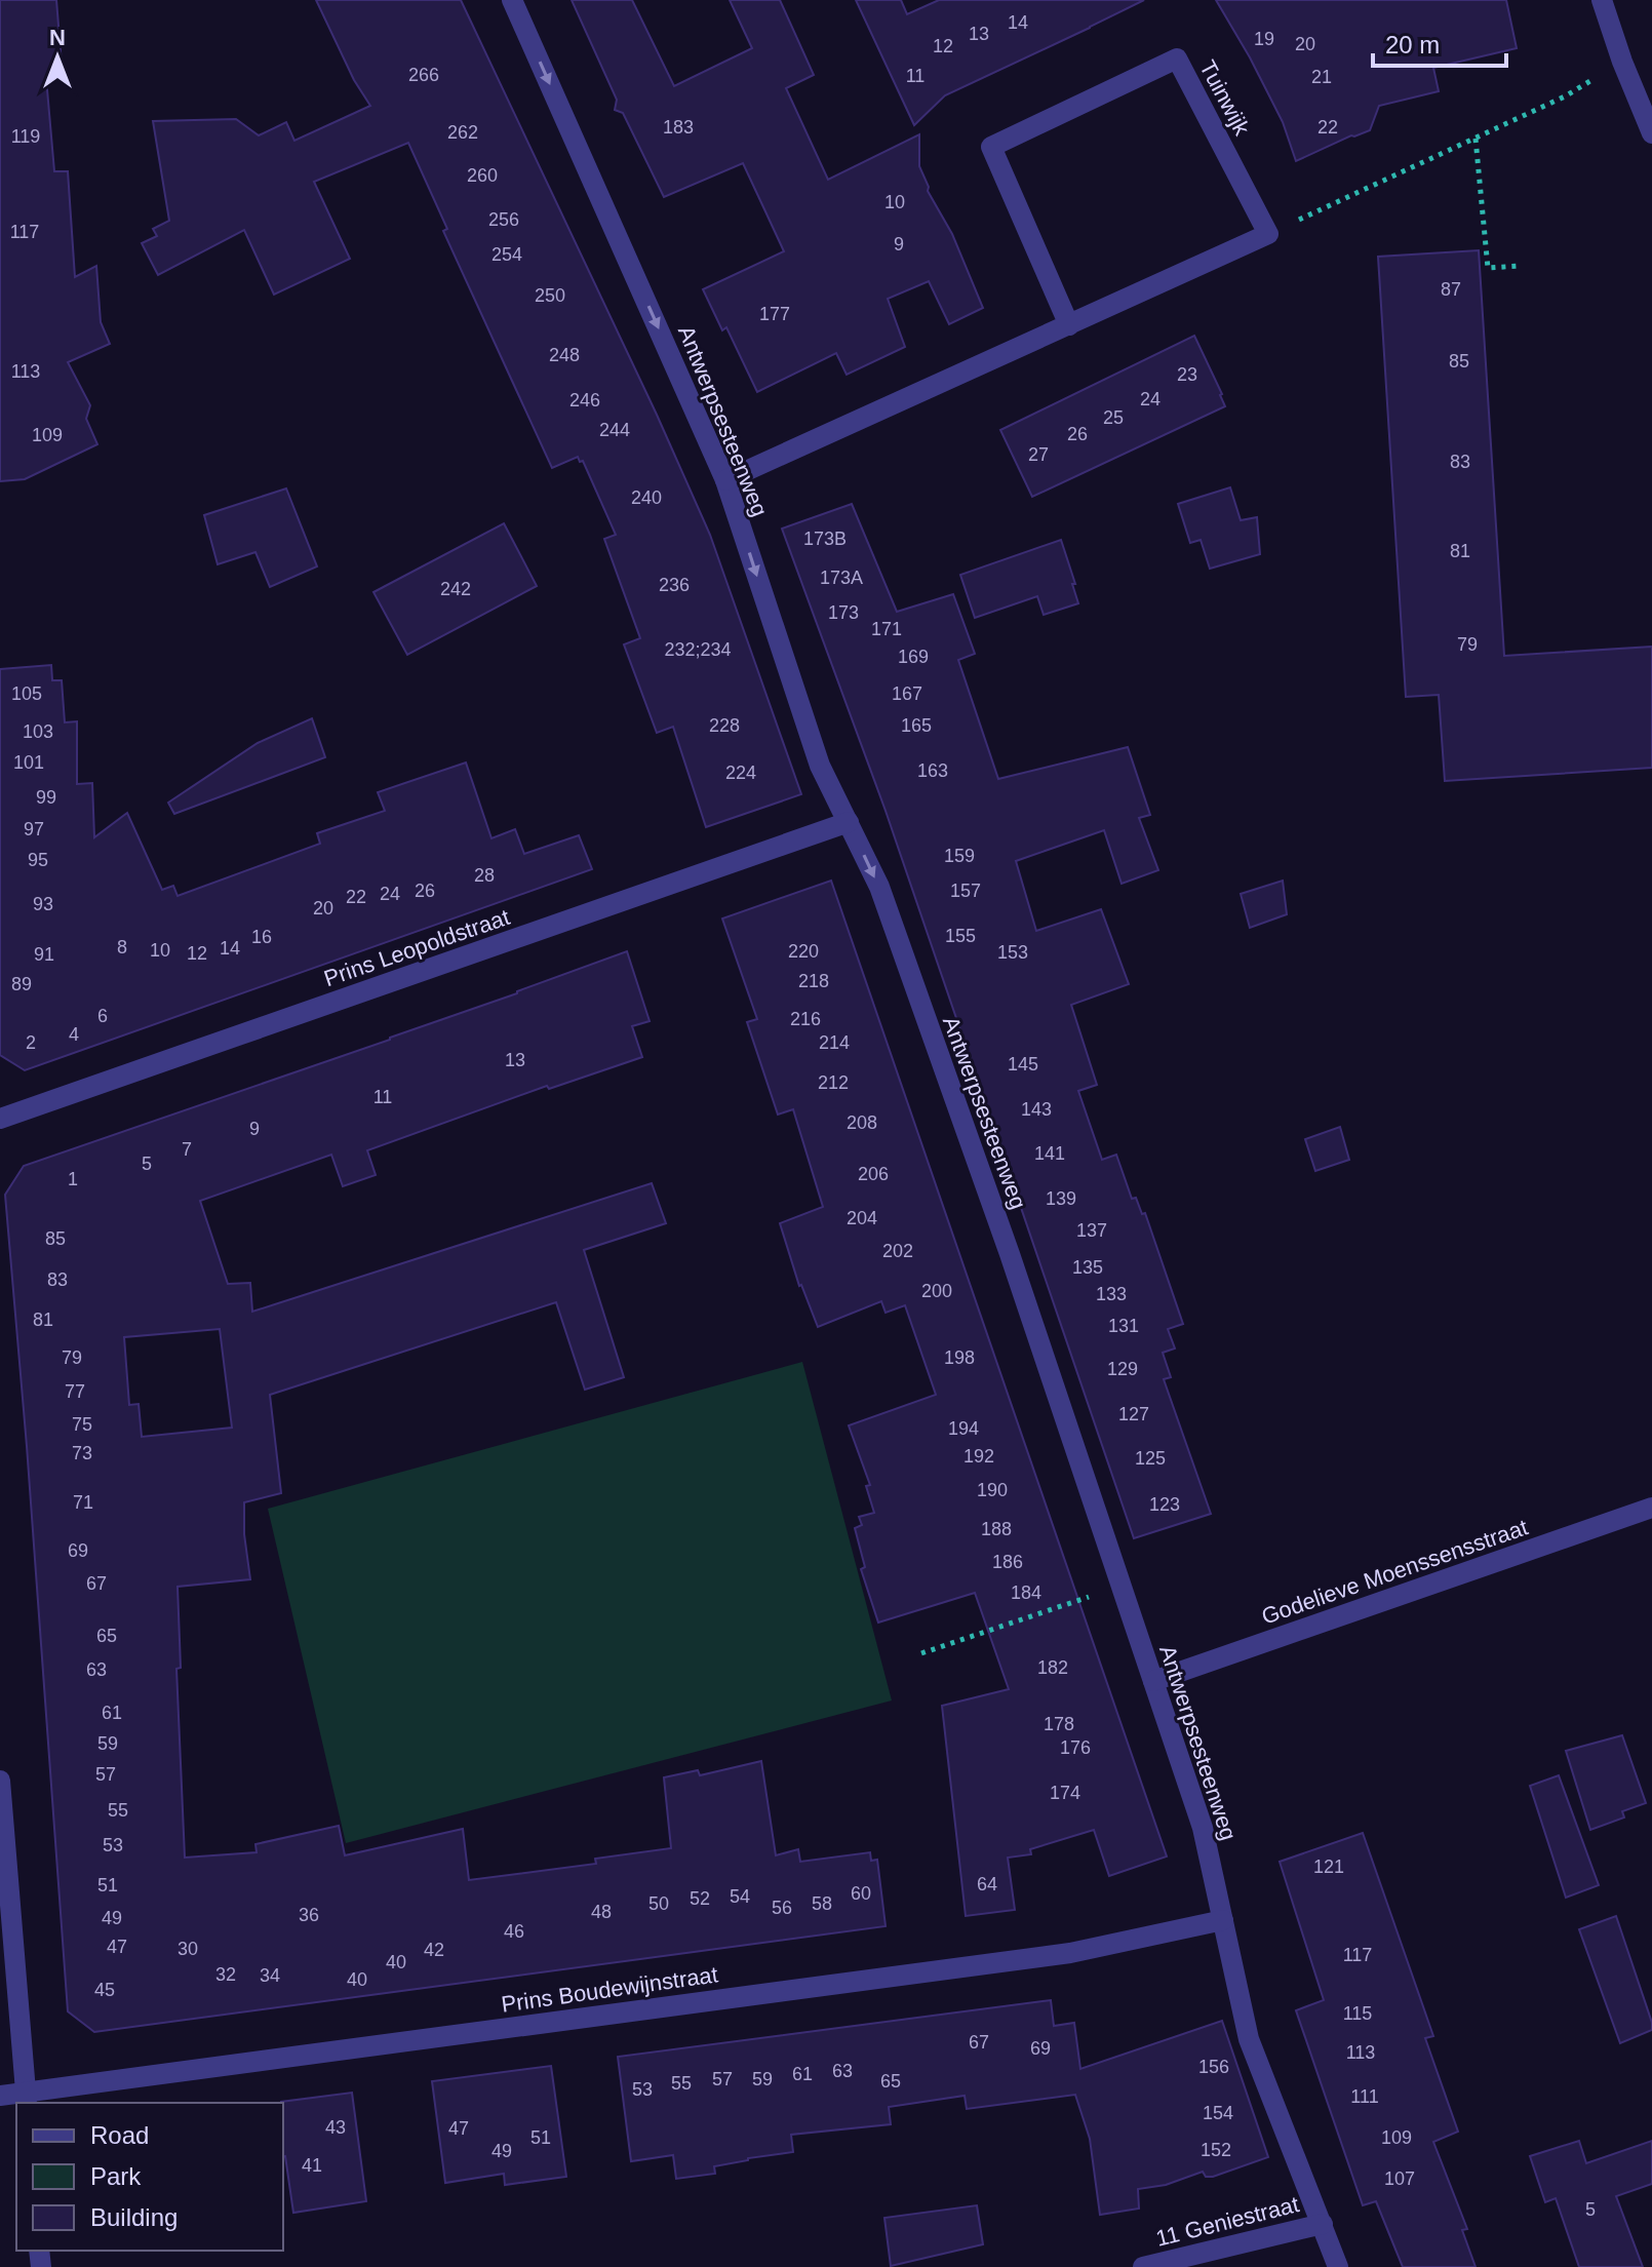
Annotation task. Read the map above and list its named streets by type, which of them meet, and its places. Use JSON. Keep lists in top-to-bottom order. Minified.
{"streets":{"street":["Tuinwijk","Antwerpsesteenweg","Prins Leopoldstraat","Godelieve Moenssensstraat","Prins Boudewijnstraat","11 Geniestraat"]},"crossings":[["Antwerpsesteenweg","Prins Leopoldstraat"],["Antwerpsesteenweg","Godelieve Moenssensstraat"],["Antwerpsesteenweg","Prins Boudewijnstraat"],["Antwerpsesteenweg","11 Geniestraat"]],"one_way":["Antwerpsesteenweg"],"house_numbers":["14","13","19","20","12","266","11","21","183","22","262","119","260","10","256","117","9","254","87","250","177","248","85","113","23","24","246","25","244","26","109","27","83","240","173B","81","173A","236","242","173","171","79","232;234","169","105","167","228","165","103","101","163","224","99","97","159","95","28","26","157","24","22","93","20","155","16","8","14","10","220","153","12","91","218","89","6","216","4","2","214","13","145","212","11","143","208","9","7","141","5","206","1","139","204","137","85","202","135","83","200","133","81","131","79","198","129","77","127","75","194","73","192","125","190","71","123","188","69","186","67","184","65","182","63","61","178","59","176","57","174","55","53","121","64","51","60","54","52","50","58","56","48","36","49","46","47","30","42","117","40","32","34","40","45","115","67","69","113","156","63","61","57","59","65","55","53","111","154","43","47","51","109","152","49","41","107","5"],"legend":["Road","Park","Building"],"scale_bar":"20 m","north":"top"}
